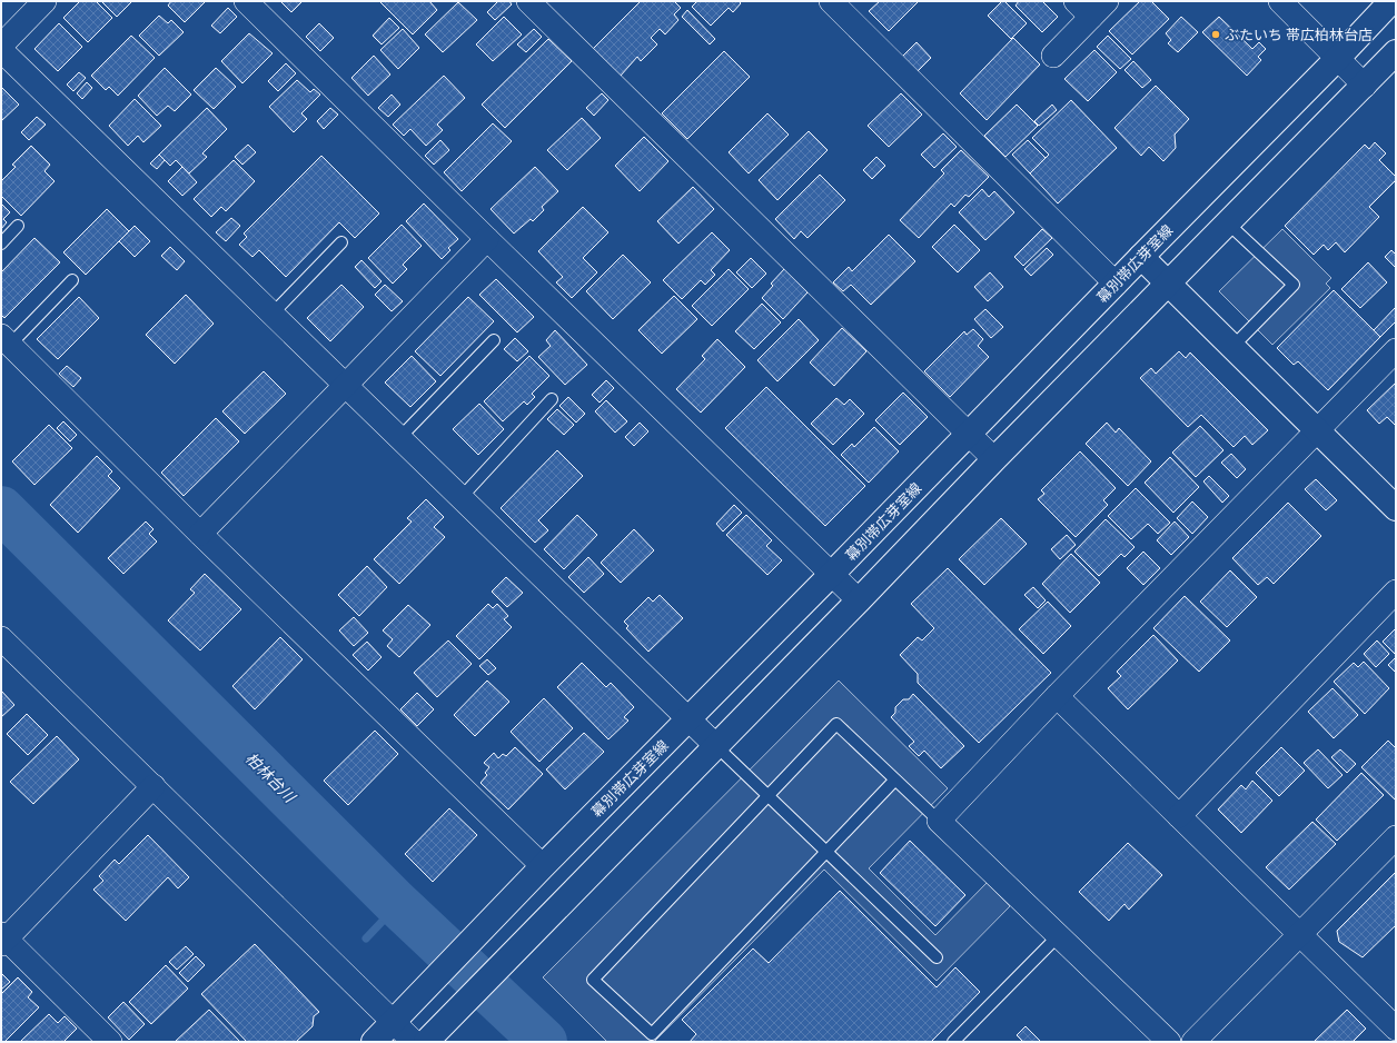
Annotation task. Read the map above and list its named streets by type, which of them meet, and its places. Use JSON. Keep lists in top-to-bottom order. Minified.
{"streets":{"main road":["幕別帯広芽室線"]},"water":["柏林台川"],"places":["ぶたいち 帯広柏林台店"]}
